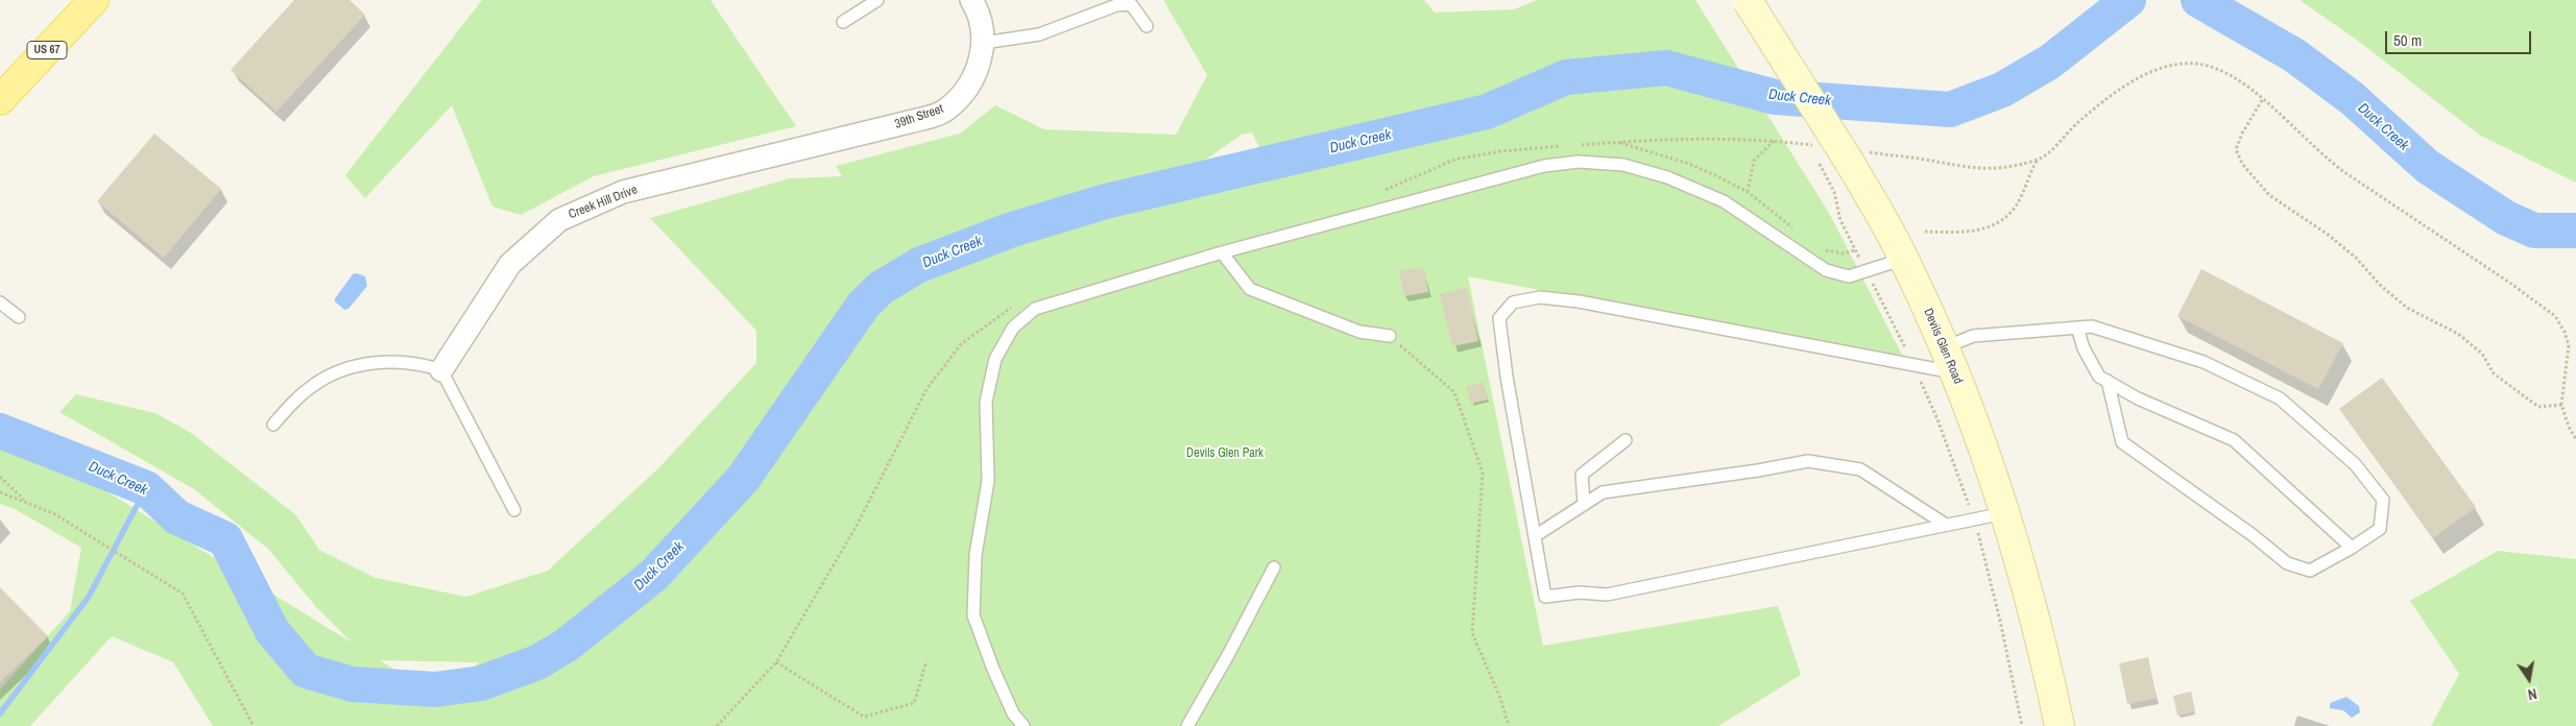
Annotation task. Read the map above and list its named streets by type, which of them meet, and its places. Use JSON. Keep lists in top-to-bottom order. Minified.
{"streets":{"main road":["US 67","Devils Glen Road"],"street":["39th Street","Creek Hill Drive"]},"crossings":[["39th Street","Creek Hill Drive"]],"water":["Duck Creek"],"parks":["Devils Glen Park"],"scale_bar":"50 m","north":"bottom"}
